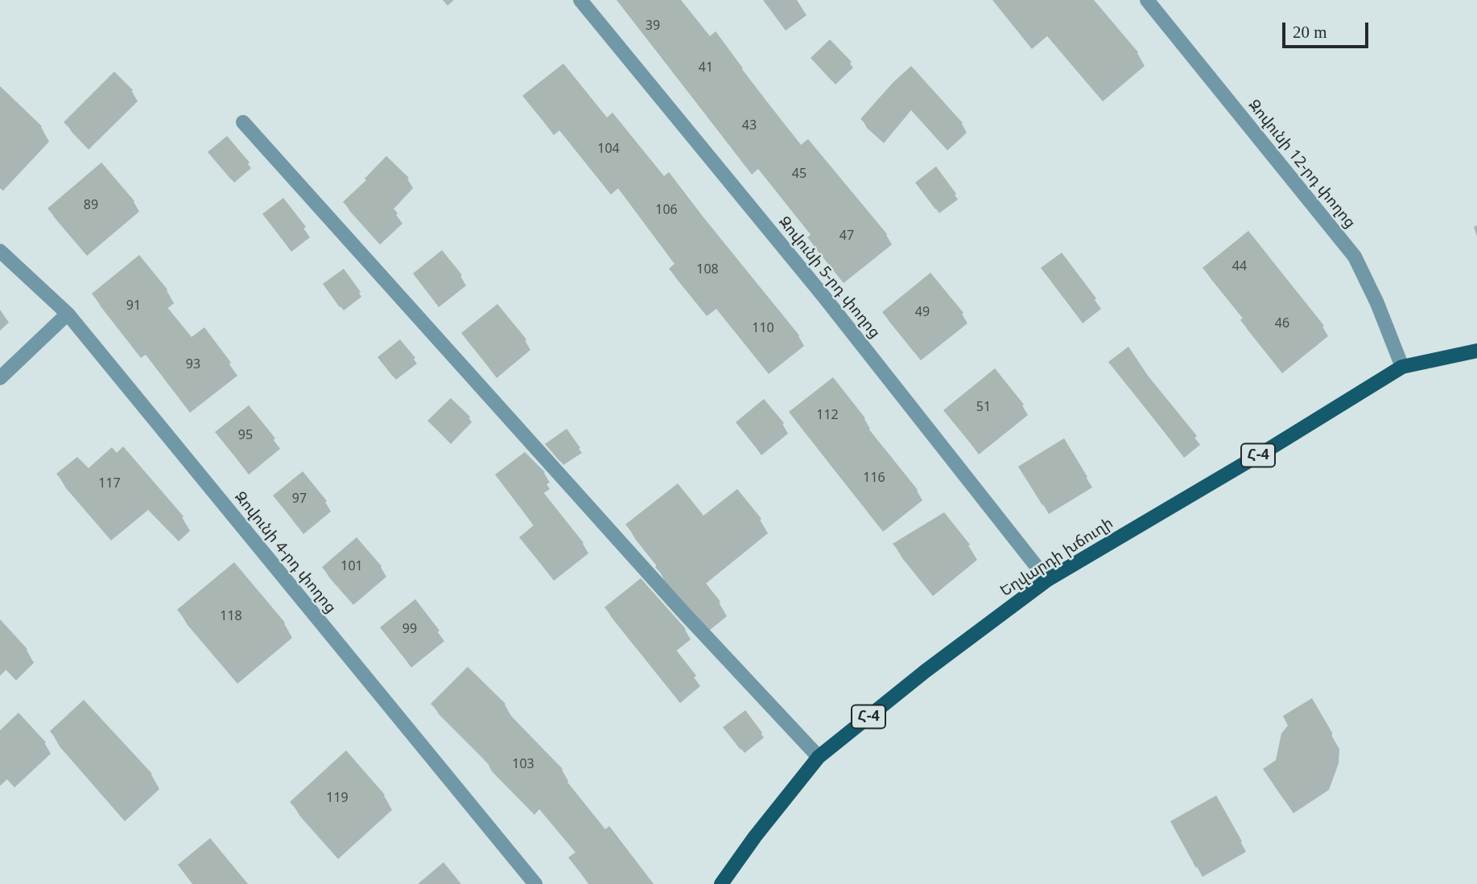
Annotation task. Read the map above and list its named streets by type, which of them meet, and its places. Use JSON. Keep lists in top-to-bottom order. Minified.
{"streets":{"main road":["Հ-4","Եղվարդի խճուղի"],"street":["Զովունի 12-րդ փողոց","Զովունի 5-րդ փողոց","Զովունի 4-րդ փողոց"]},"crossings":[["Զովունի 12-րդ փողոց","Եղվարդի խճուղի"],["Զովունի 5-րդ փողոց","Եղվարդի խճուղի"]],"house_numbers":["39","41","43","104","45","89","106","47","44","108","91","49","46","110","93","51","112","95","116","117","97","101","118","99","103","119"],"scale_bar":"20 m"}
